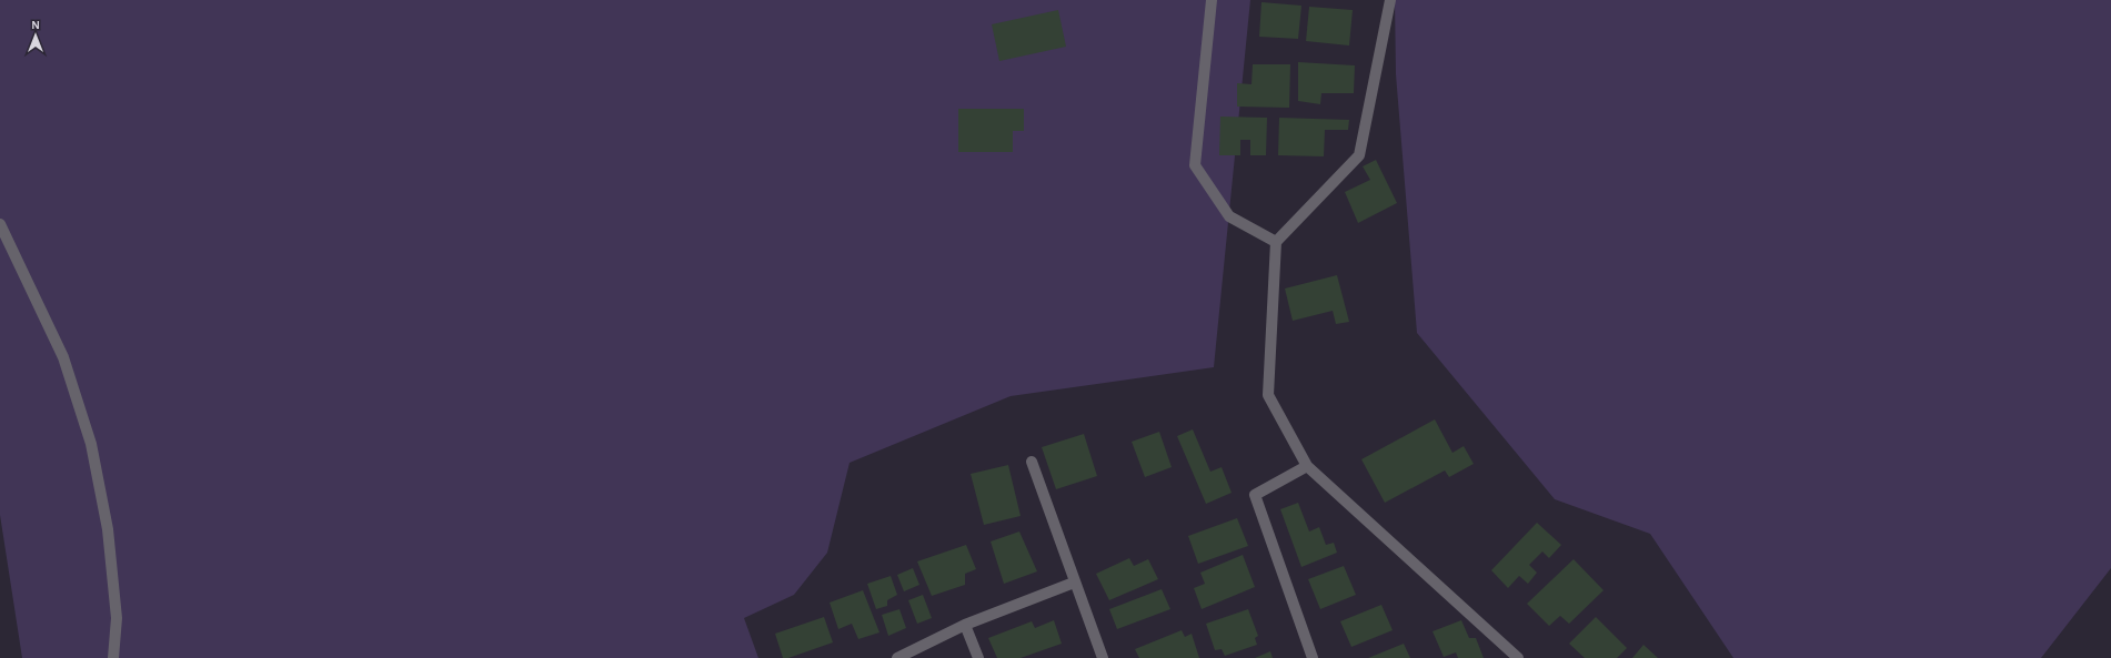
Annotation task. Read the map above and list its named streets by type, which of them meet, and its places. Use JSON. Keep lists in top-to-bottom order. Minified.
{"north":"top"}
